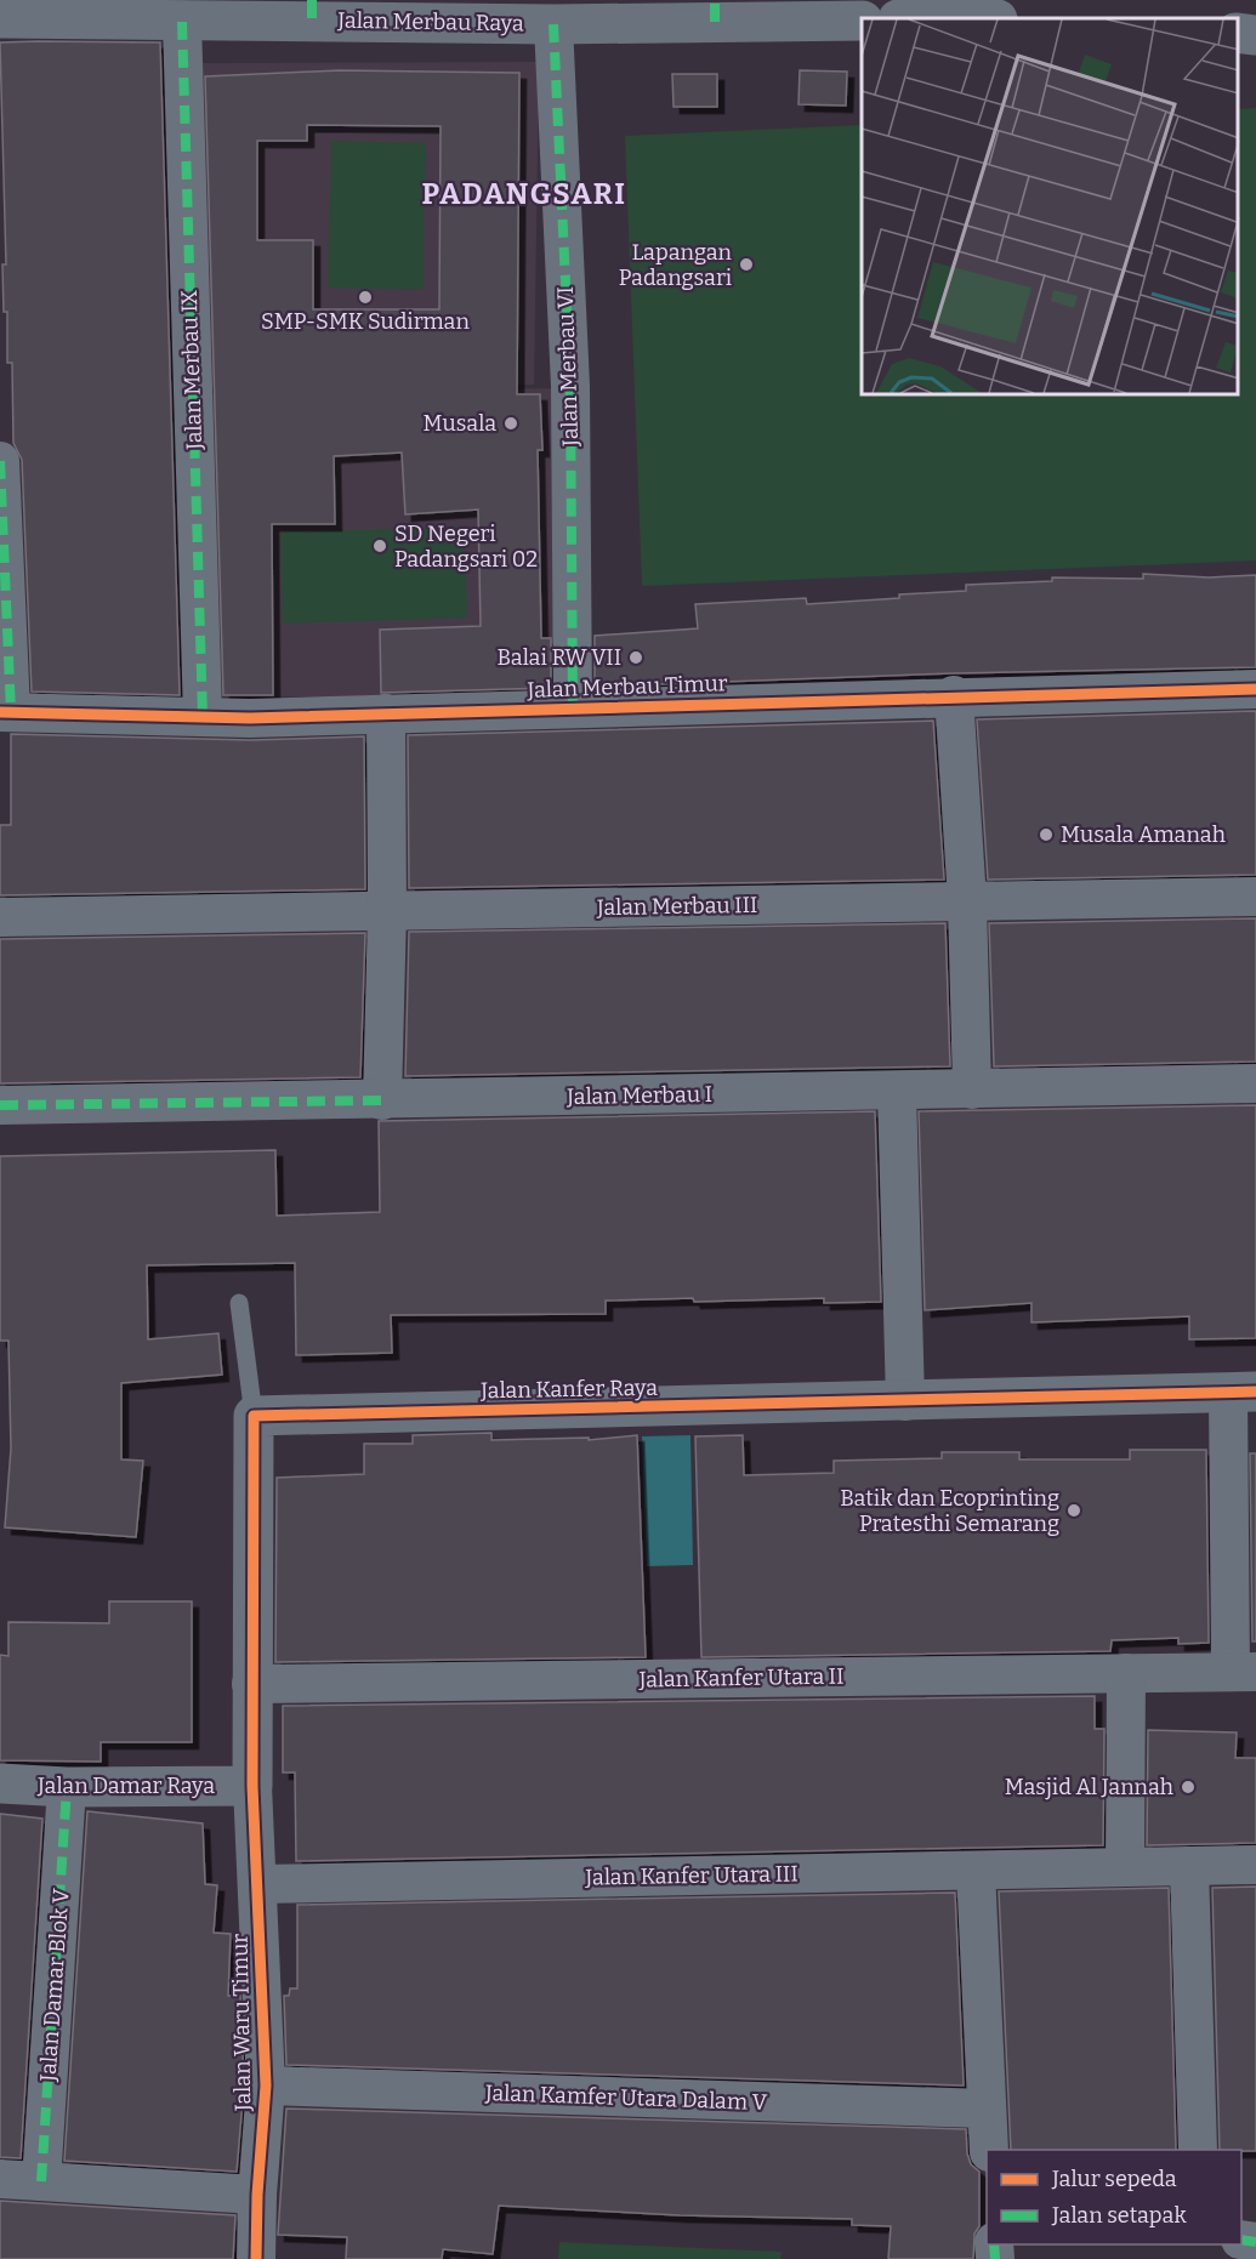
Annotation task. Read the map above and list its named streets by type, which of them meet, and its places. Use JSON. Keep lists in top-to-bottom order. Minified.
{"streets":{"street":["Jalan Merbau Raya","Jalan Merbau VI","Jalan Merbau IX","Jalan Merbau Timur","Jalan Merbau III","Jalan Merbau I","Jalan Kanfer Raya","Jalan Kanfer Utara II","Jalan Damar Raya","Jalan Kanfer Utara III","Jalan Damar Blok V","Jalan Waru Timur","Jalan Kamfer Utara Dalam V"]},"crossings":[["Jalan Merbau Raya","Jalan Merbau VI"],["Jalan Merbau Raya","Jalan Merbau IX"],["Jalan Merbau VI","Jalan Merbau Timur"],["Jalan Merbau IX","Jalan Merbau Timur"],["Jalan Kanfer Raya","Jalan Kanfer Utara II"],["Jalan Damar Raya","Jalan Damar Blok V"],["Jalan Damar Raya","Jalan Waru Timur"],["Jalan Kanfer Utara III","Jalan Waru Timur"],["Jalan Waru Timur","Jalan Kamfer Utara Dalam V"]],"districts":["PADANGSARI"],"places":["Lapangan Padangsari","SMP-SMK Sudirman","Musala","SD Negeri Padangsari 02","Balai RW VII","Musala Amanah","Batik dan Ecoprinting Pratesthi Semarang","Masjid Al Jannah"],"legend":["Jalur sepeda","Jalan setapak"]}
